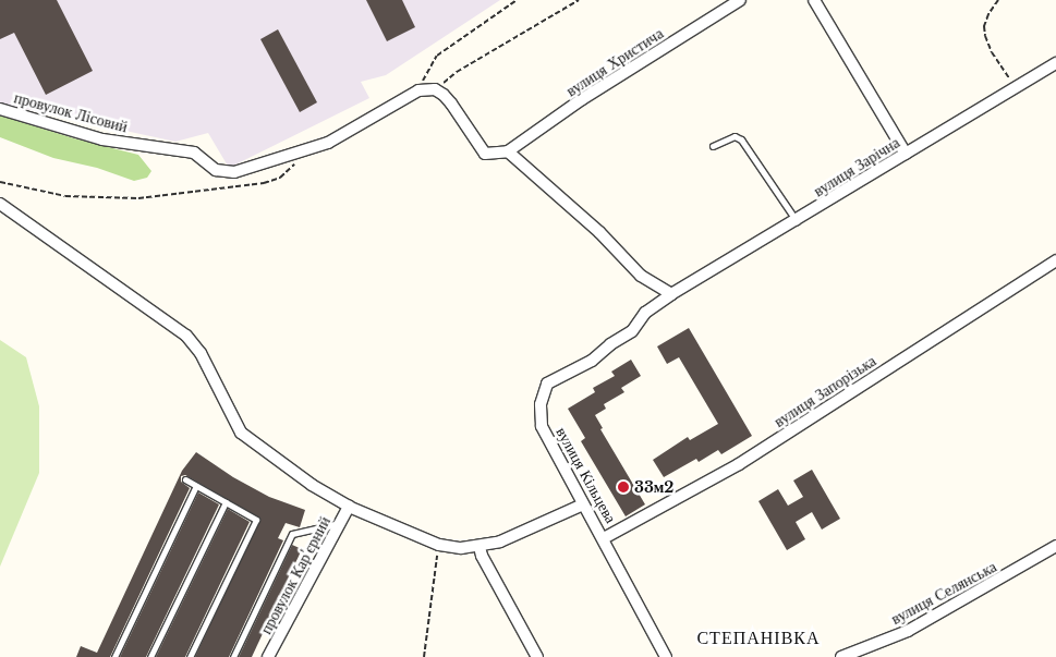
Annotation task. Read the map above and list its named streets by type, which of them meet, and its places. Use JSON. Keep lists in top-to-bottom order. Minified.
{"streets":{"street":["вулиця Христича","провулок Лісовий","вулиця Зарічна","вулиця Запорізька","вулиця Кільцева","провулок Кар'єрний","вулиця Селянська"]},"crossings":[["вулиця Зарічна","вулиця Кільцева"],["вулиця Запорізька","вулиця Кільцева"],["вулиця Кільцева","провулок Кар'єрний"]],"districts":["СТЕПАНІВКА"],"places":["33м2"]}
